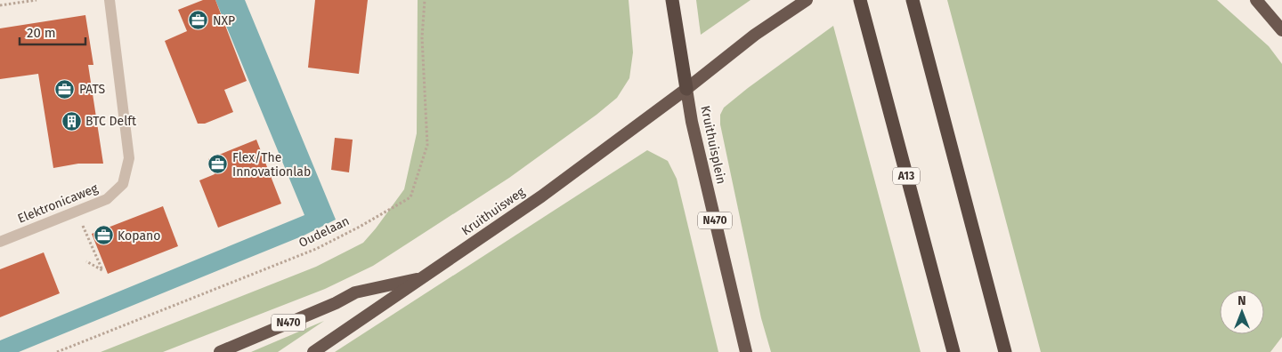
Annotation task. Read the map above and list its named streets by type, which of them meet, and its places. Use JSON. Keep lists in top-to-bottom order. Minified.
{"streets":{"highway":["Kruithuisplein","A13","Kruithuisweg","N470"],"street":["Elektronicaweg"],"path":["Oudelaan"]},"crossings":[["Kruithuisplein","Kruithuisweg"],["Kruithuisplein","N470"],["Kruithuisweg","N470"]],"places":{"office":["NXP","PATS","Flex/The Innovationlab","Kopano"],"building":["BTC Delft"]},"scale_bar":"20 m","north":"top"}
